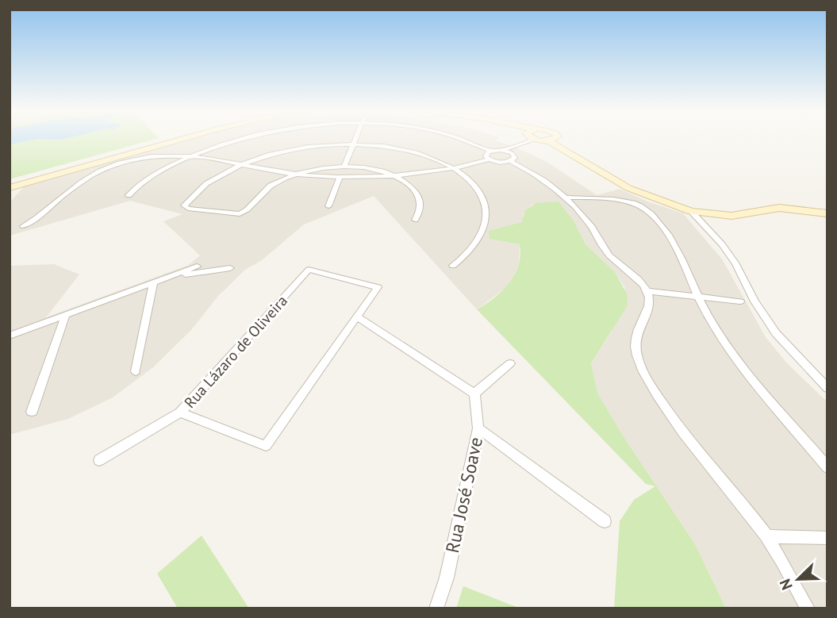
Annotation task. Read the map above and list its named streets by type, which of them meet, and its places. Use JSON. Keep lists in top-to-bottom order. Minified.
{"streets":{"street":["Rua Lázaro de Oliveira","Rua José Soave"]},"north":"bottom left"}
